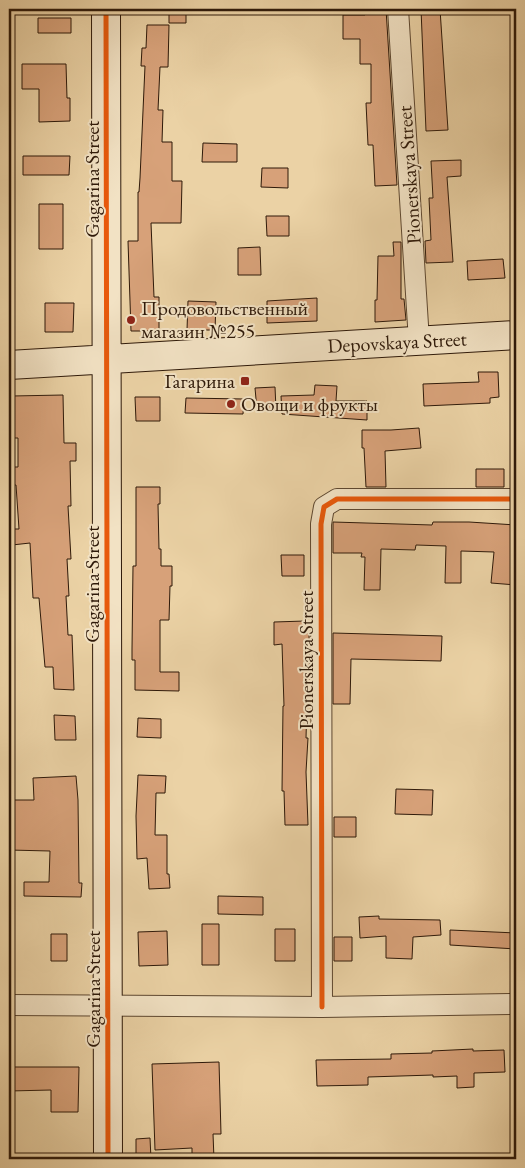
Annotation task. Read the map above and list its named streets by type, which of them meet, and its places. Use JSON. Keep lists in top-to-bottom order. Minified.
{"streets":{"street":["Pionerskaya Street","Gagarina Street","Depovskaya Street"]},"crossings":[["Pionerskaya Street","Depovskaya Street"],["Gagarina Street","Depovskaya Street"]],"places":{"other":["Продовольственный магазин №255","Овощи и фрукты"],"transit":["Гагарина"]}}
